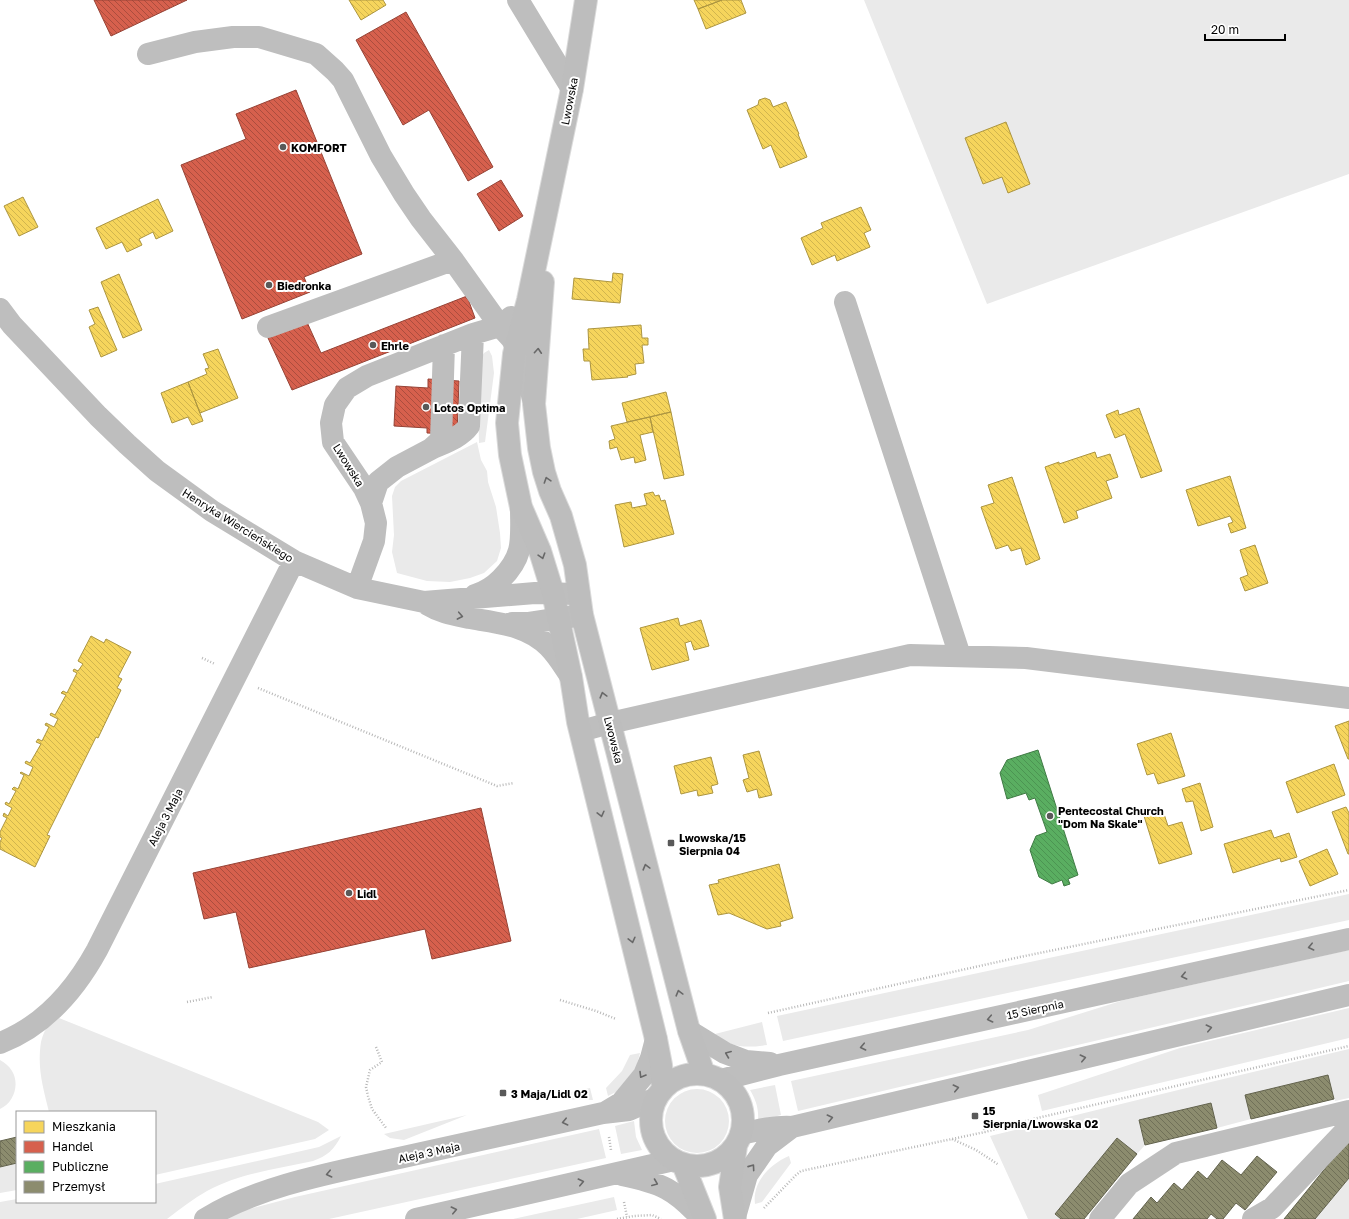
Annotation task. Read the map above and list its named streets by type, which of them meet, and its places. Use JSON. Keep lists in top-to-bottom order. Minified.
{"streets":{"main road":["Lwowska"],"street":["Henryka Wiercieńskiego","Aleja 3 Maja","15 Sierpnia"]},"crossings":[["Lwowska","Henryka Wiercieńskiego"],["Lwowska","Aleja 3 Maja"],["Lwowska","15 Sierpnia"],["Henryka Wiercieńskiego","Aleja 3 Maja"],["Aleja 3 Maja","15 Sierpnia"]],"places":{"other":["KOMFORT","Biedronka","Ehrle","Lotos Optima","Pentecostal Church \"Dom Na Skale\"","Lidl"],"transit":["Lwowska/15 Sierpnia 04","3 Maja/Lidl 02","15 Sierpnia/Lwowska 02"]},"legend":["Mieszkania","Handel","Publiczne","Przemysł"],"scale_bar":"20 m"}
